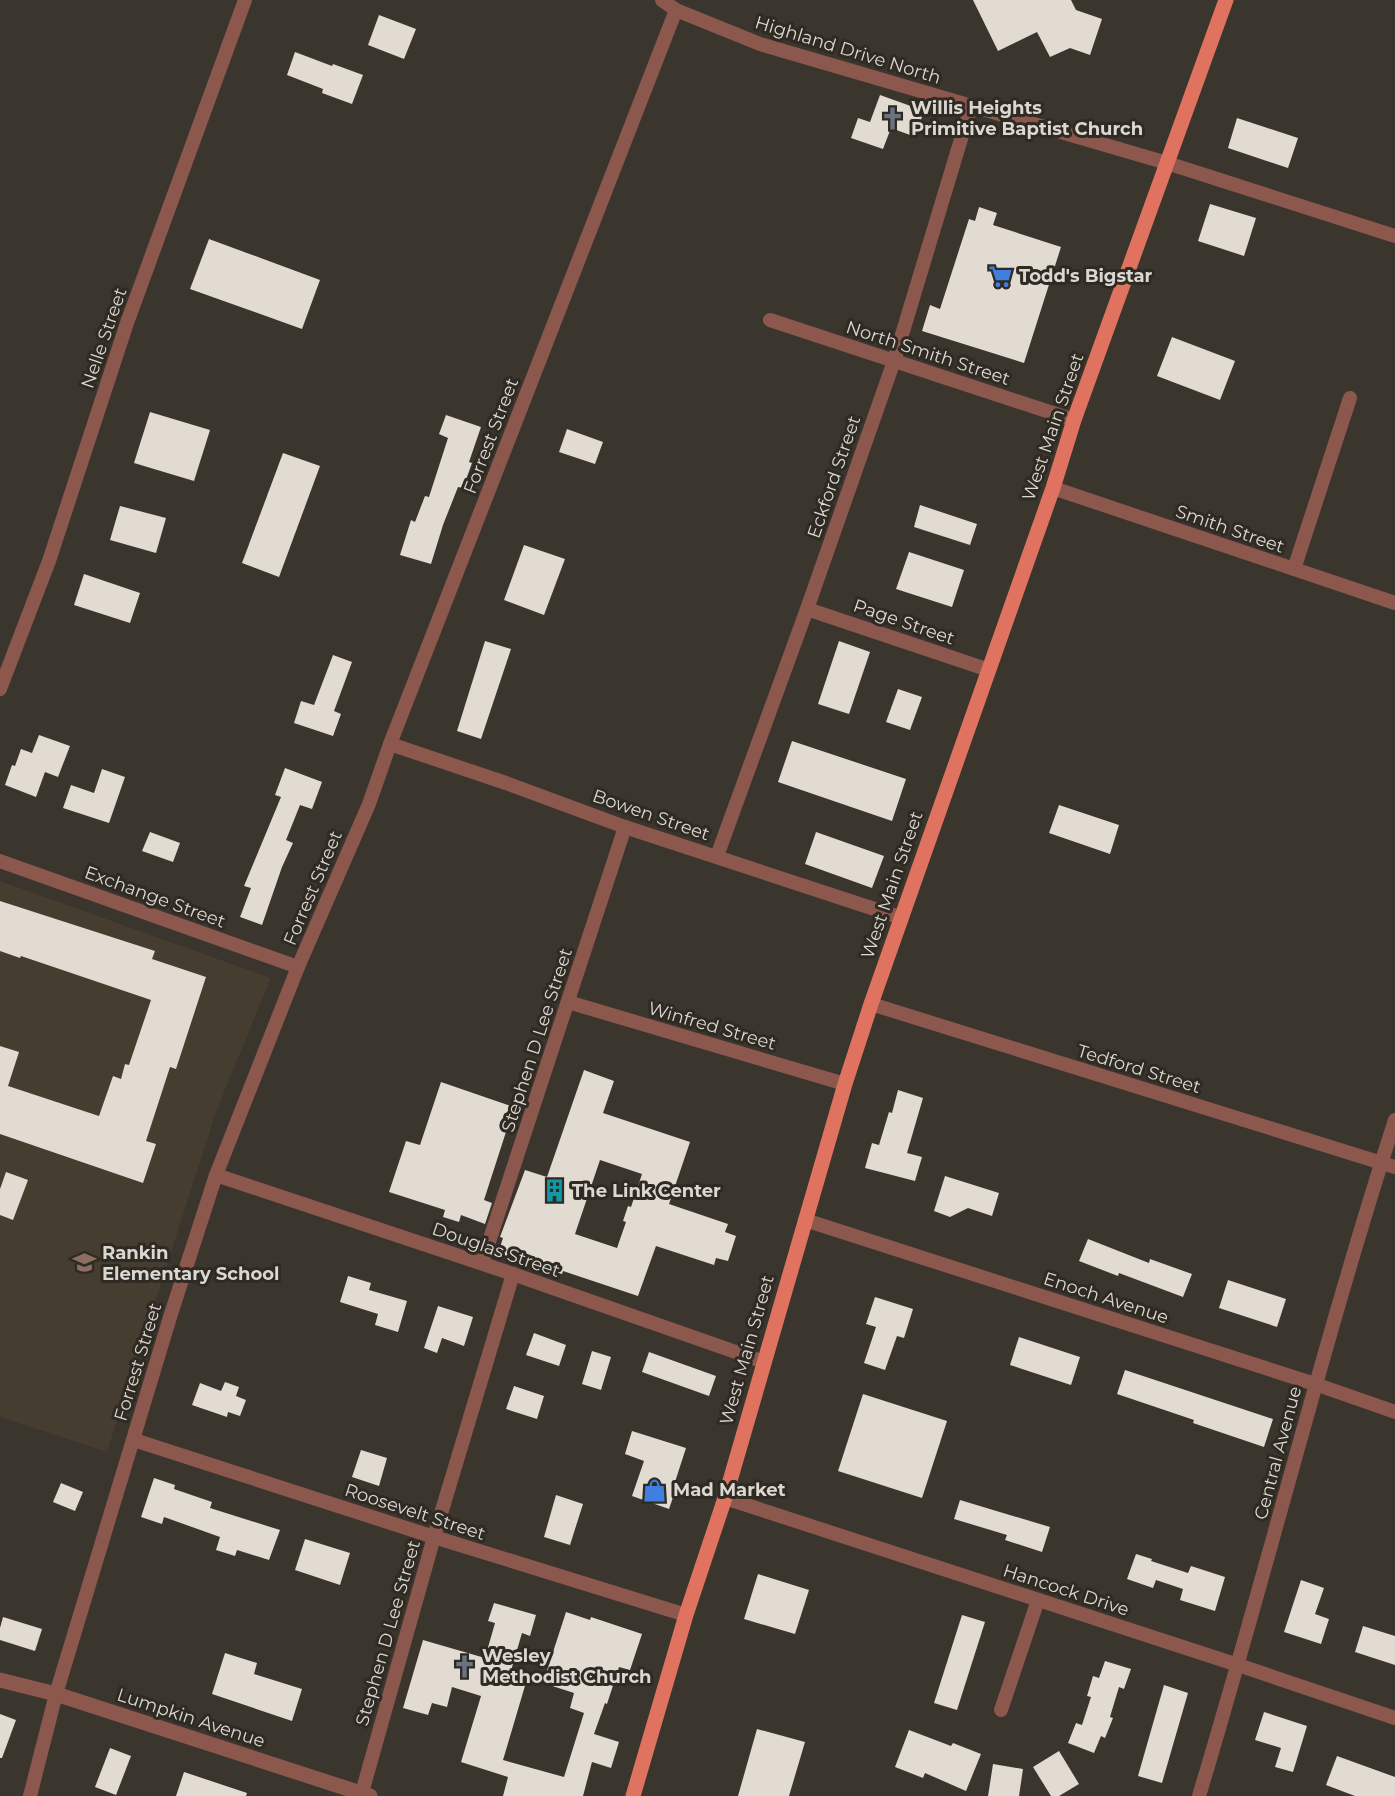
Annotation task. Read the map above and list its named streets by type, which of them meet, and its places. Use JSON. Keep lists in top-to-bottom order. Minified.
{"streets":{"main road":["West Main Street"],"street":["Highland Drive North","Nelle Street","North Smith Street","Forrest Street","Eckford Street","Smith Street","Page Street","Bowen Street","Exchange Street","Winfred Street","Stephen D Lee Street","Tedford Street","Douglas Street","Enoch Avenue","Central Avenue","Roosevelt Street","Hancock Drive","Lumpkin Avenue"]},"crossings":[["Highland Drive North","West Main Street"],["Highland Drive North","Forrest Street"],["Highland Drive North","Eckford Street"],["North Smith Street","West Main Street"],["North Smith Street","Eckford Street"],["West Main Street","Smith Street"],["West Main Street","Page Street"],["West Main Street","Bowen Street"],["West Main Street","Winfred Street"],["West Main Street","Tedford Street"],["West Main Street","Douglas Street"],["West Main Street","Enoch Avenue"],["West Main Street","Roosevelt Street"],["West Main Street","Hancock Drive"],["Forrest Street","Bowen Street"],["Forrest Street","Exchange Street"],["Forrest Street","Douglas Street"],["Forrest Street","Roosevelt Street"],["Forrest Street","Lumpkin Avenue"],["Eckford Street","Page Street"],["Eckford Street","Bowen Street"],["Bowen Street","Stephen D Lee Street"],["Winfred Street","Stephen D Lee Street"],["Stephen D Lee Street","Douglas Street"],["Stephen D Lee Street","Roosevelt Street"],["Stephen D Lee Street","Lumpkin Avenue"],["Tedford Street","Central Avenue"],["Enoch Avenue","Central Avenue"],["Central Avenue","Hancock Drive"]],"places":{"church":["Willis Heights Primitive Baptist Church","Wesley Methodist Church"],"supermarket":["Todd's Bigstar"],"building":["The Link Center"],"school or university":["Rankin Elementary School"],"shop":["Mad Market"]}}
